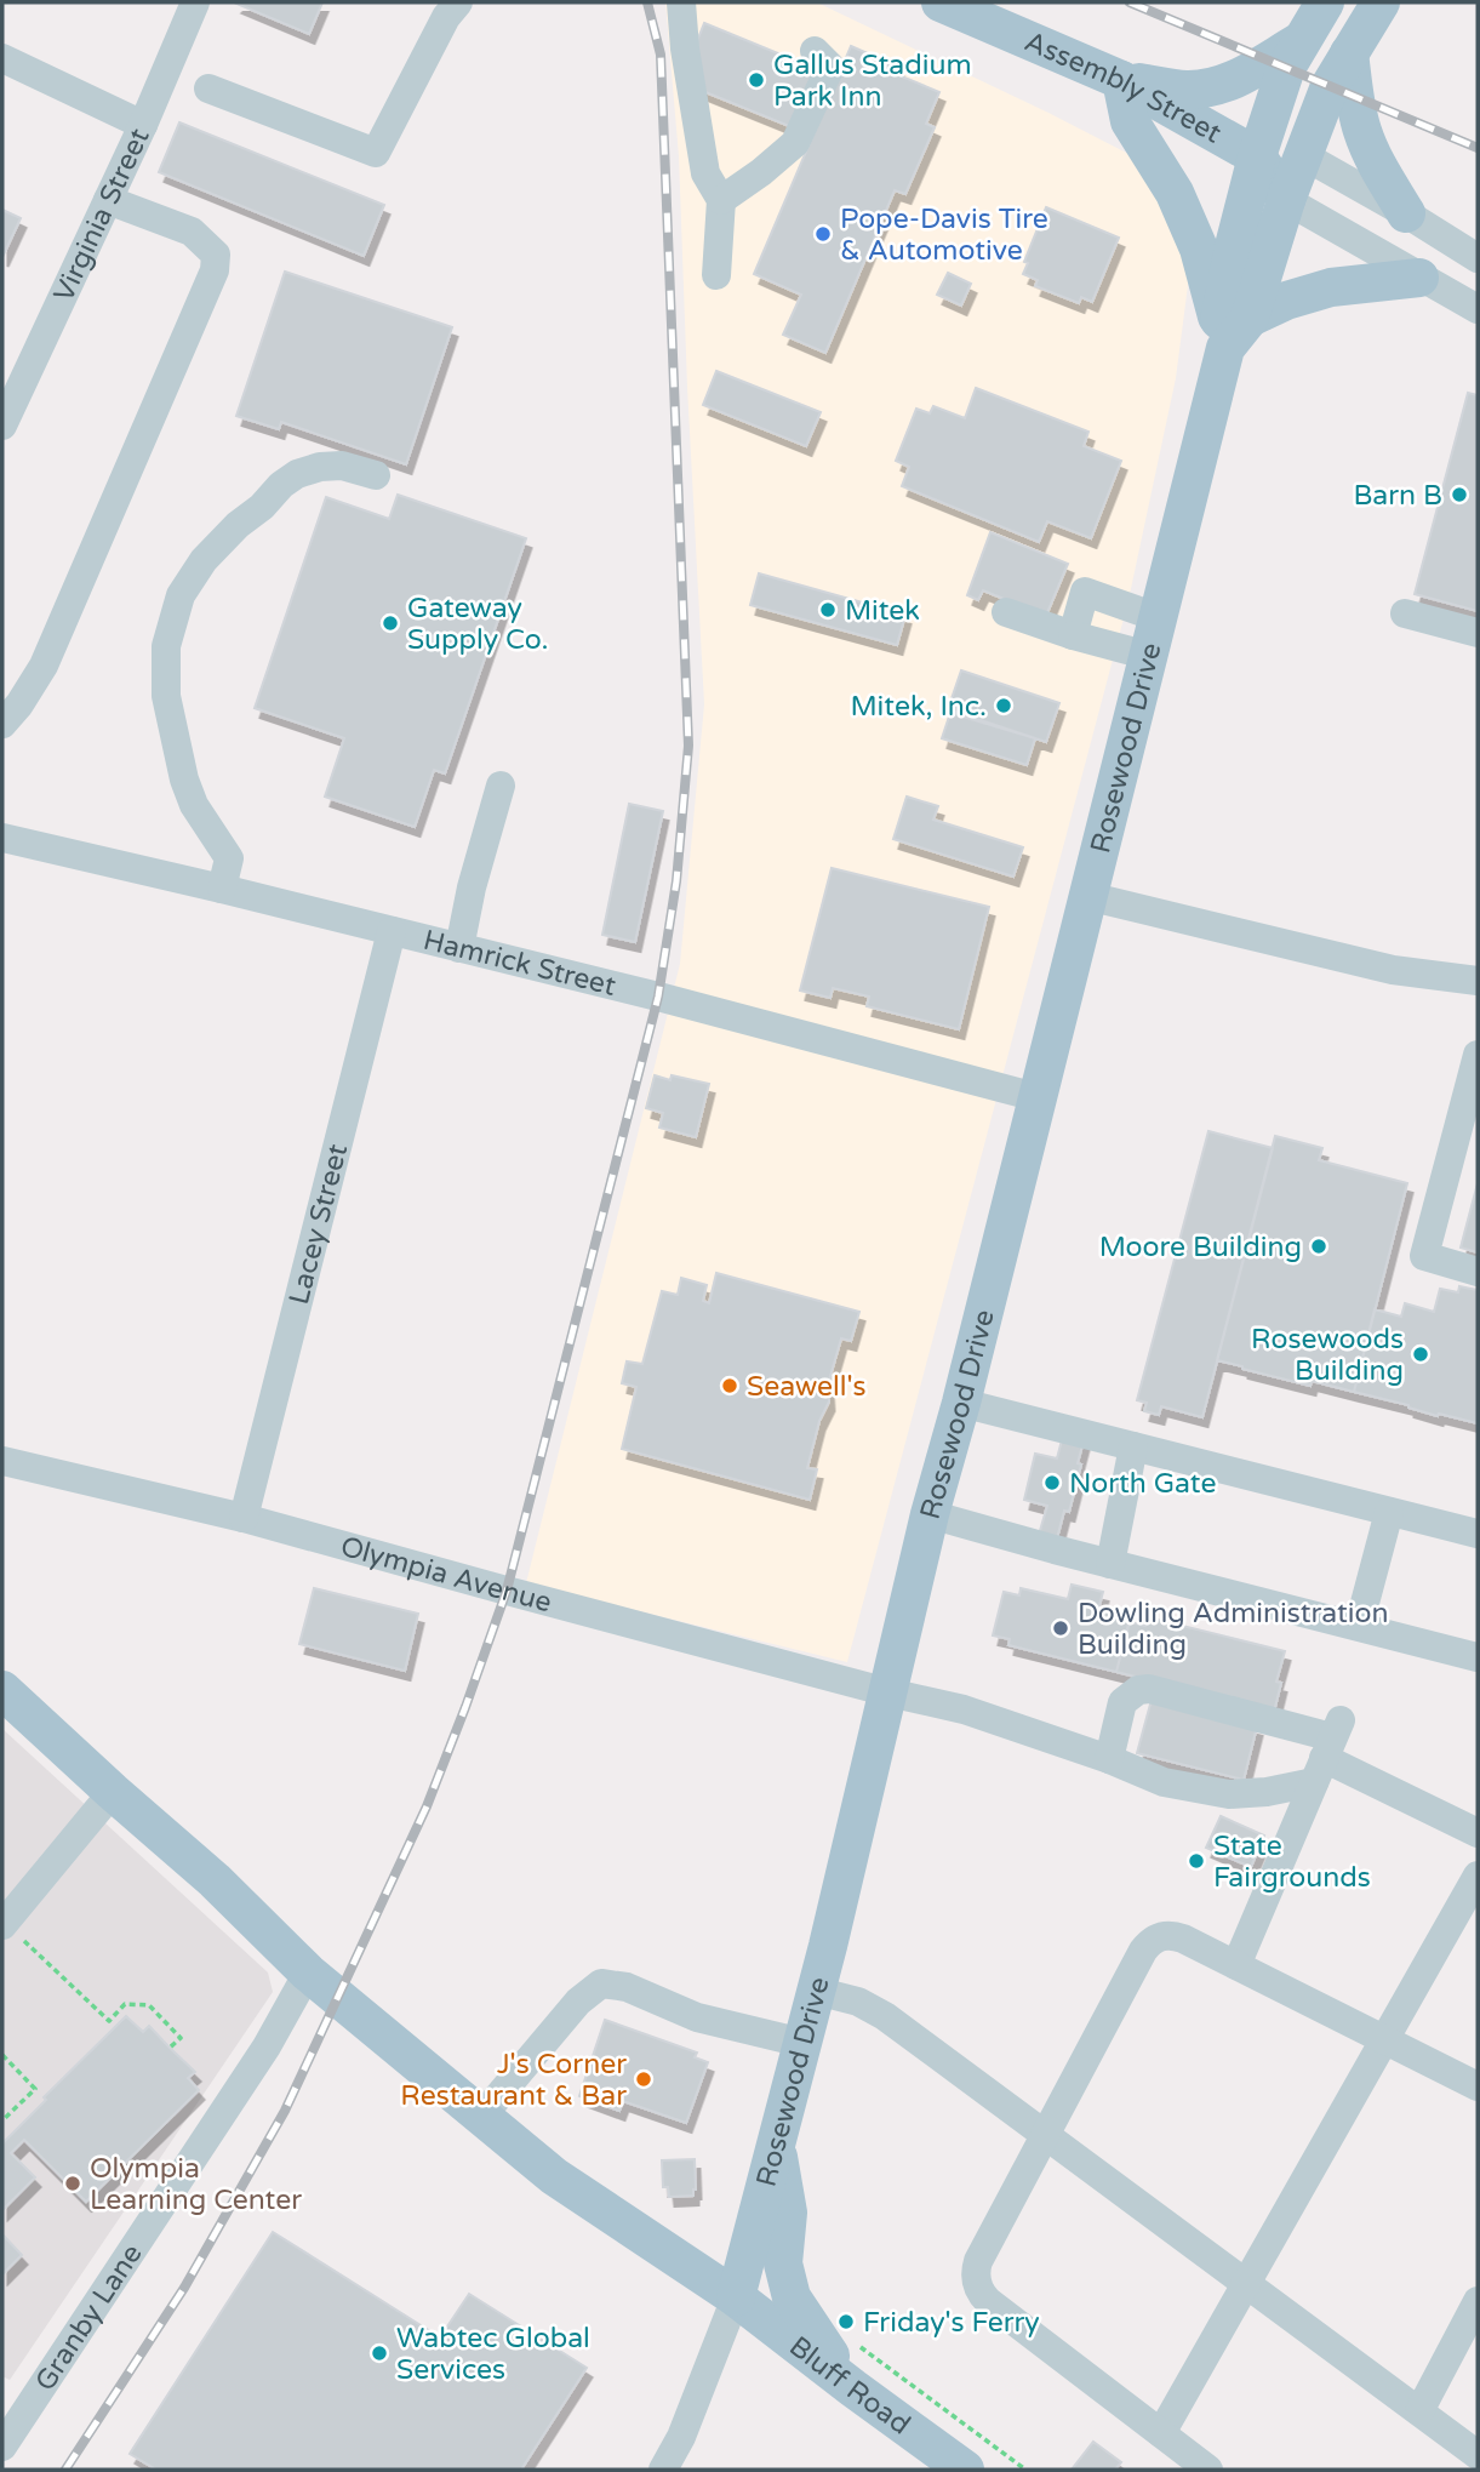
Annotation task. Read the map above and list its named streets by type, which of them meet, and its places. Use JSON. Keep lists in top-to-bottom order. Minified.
{"streets":{"main road":["Assembly Street","Rosewood Drive","Bluff Road"],"street":["Virginia Street","Hamrick Street","Lacey Street","Olympia Avenue","Granby Lane"]},"crossings":[["Assembly Street","Rosewood Drive"],["Rosewood Drive","Hamrick Street"],["Rosewood Drive","Olympia Avenue"],["Rosewood Drive","Bluff Road"],["Hamrick Street","Lacey Street"],["Lacey Street","Olympia Avenue"],["Granby Lane","Bluff Road"]],"places":["Gallus Stadium Park Inn","Pope-Davis Tire & Automotive","Barn B","Mitek","Gateway Supply Co.","Mitek, Inc.","Moore Building","Rosewoods Building","Seawell's","North Gate","Dowling Administration Building","State Fairgrounds","J's Corner Restaurant & Bar","Olympia Learning Center","Friday's Ferry","Wabtec Global Services"]}
